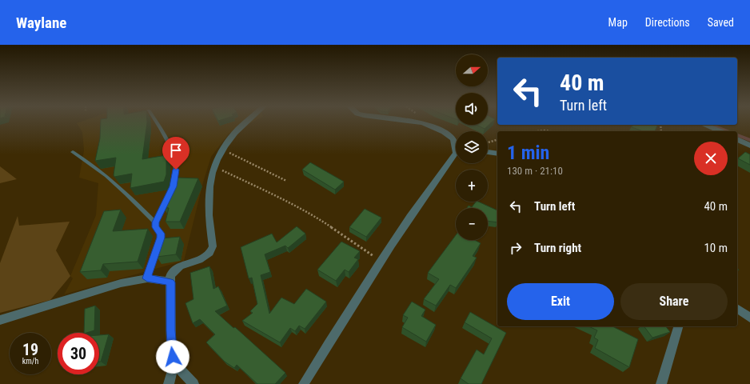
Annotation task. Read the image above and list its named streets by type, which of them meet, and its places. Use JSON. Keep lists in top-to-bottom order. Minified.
{"north":"right","page":{"header":"Waylane","nav":["Map","Directions","Saved"],"map_buttons":["+","−"],"turn":["40 m","Turn left"],"heading":["1 min","130 m · 21:10"],"list":[{"name":"Turn left","value":"40 m"},{"name":"Turn right","value":"10 m"}],"buttons":["Exit","Share"],"speed":"19 km/h","limit":"30"}}
